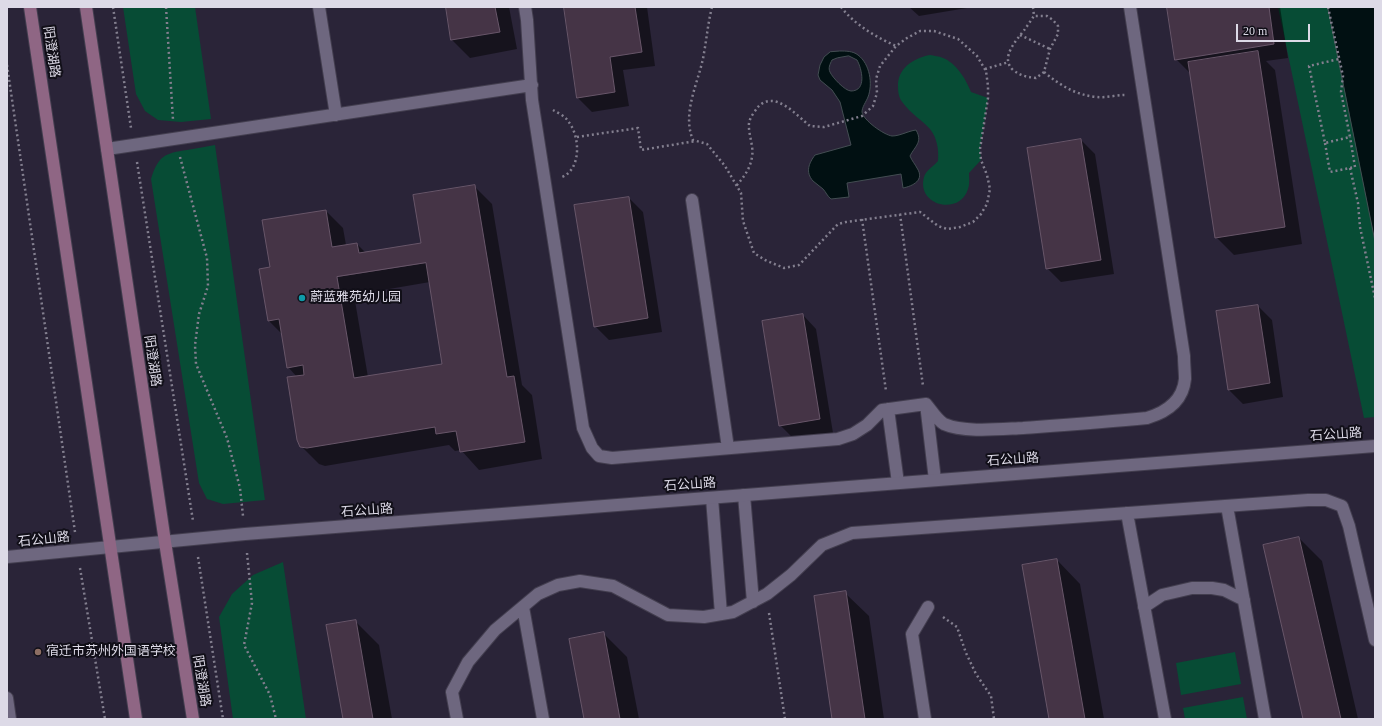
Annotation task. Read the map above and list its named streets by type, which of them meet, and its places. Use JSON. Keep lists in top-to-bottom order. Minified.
{"streets":{"main road":["阳澄湖路"],"street":["石公山路"]},"crossings":[["阳澄湖路","石公山路"]],"places":["蔚蓝雅苑幼儿园","宿迁市苏州外国语学校"],"scale_bar":"20 m"}
